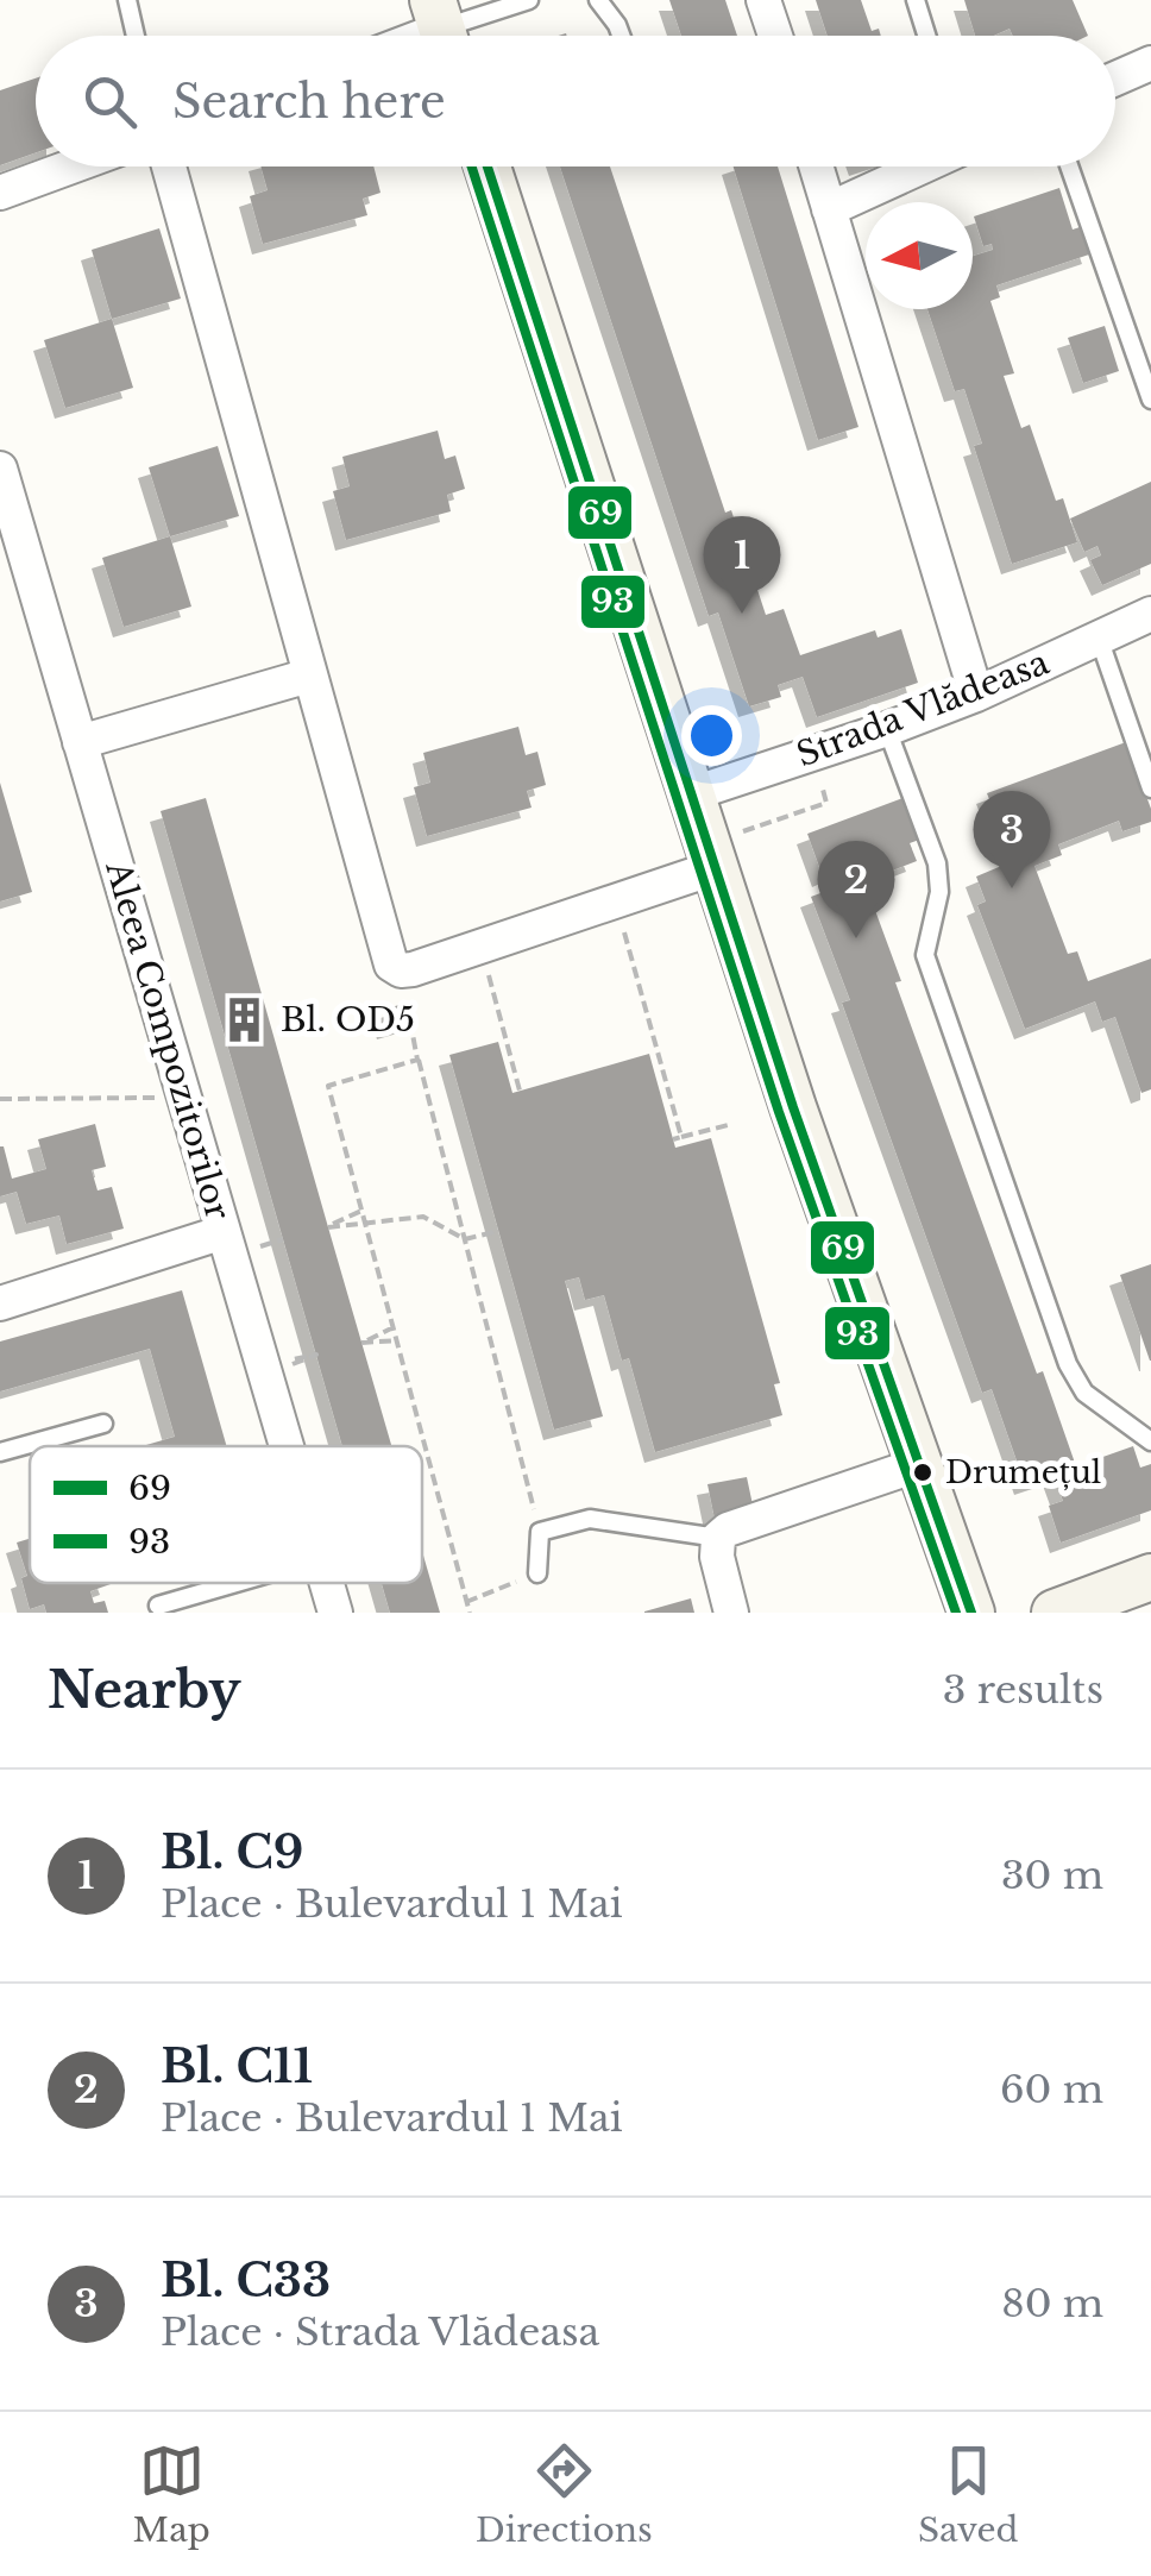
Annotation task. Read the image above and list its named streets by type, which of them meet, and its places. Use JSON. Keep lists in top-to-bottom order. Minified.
{"streets":{"street":["Strada Vlădeasa","Aleea Compozitorilor"]},"places":{"building":["Bl. OD5"],"other":["Drumețul"]},"lines":["transit line 69","transit line 93"],"legend":["69","93"],"north":"left","page":{"search":"Search here","pins":["1","3","2"],"heading":["Nearby","3 results"],"list":[{"mark":"1","name":"Bl. C9","note":"Place · Bulevardul 1 Mai","value":"30 m"},{"mark":"2","name":"Bl. C11","note":"Place · Bulevardul 1 Mai","value":"60 m"},{"mark":"3","name":"Bl. C33","note":"Place · Strada Vlădeasa","value":"80 m"}],"nav":["Map","Directions","Saved"]}}
